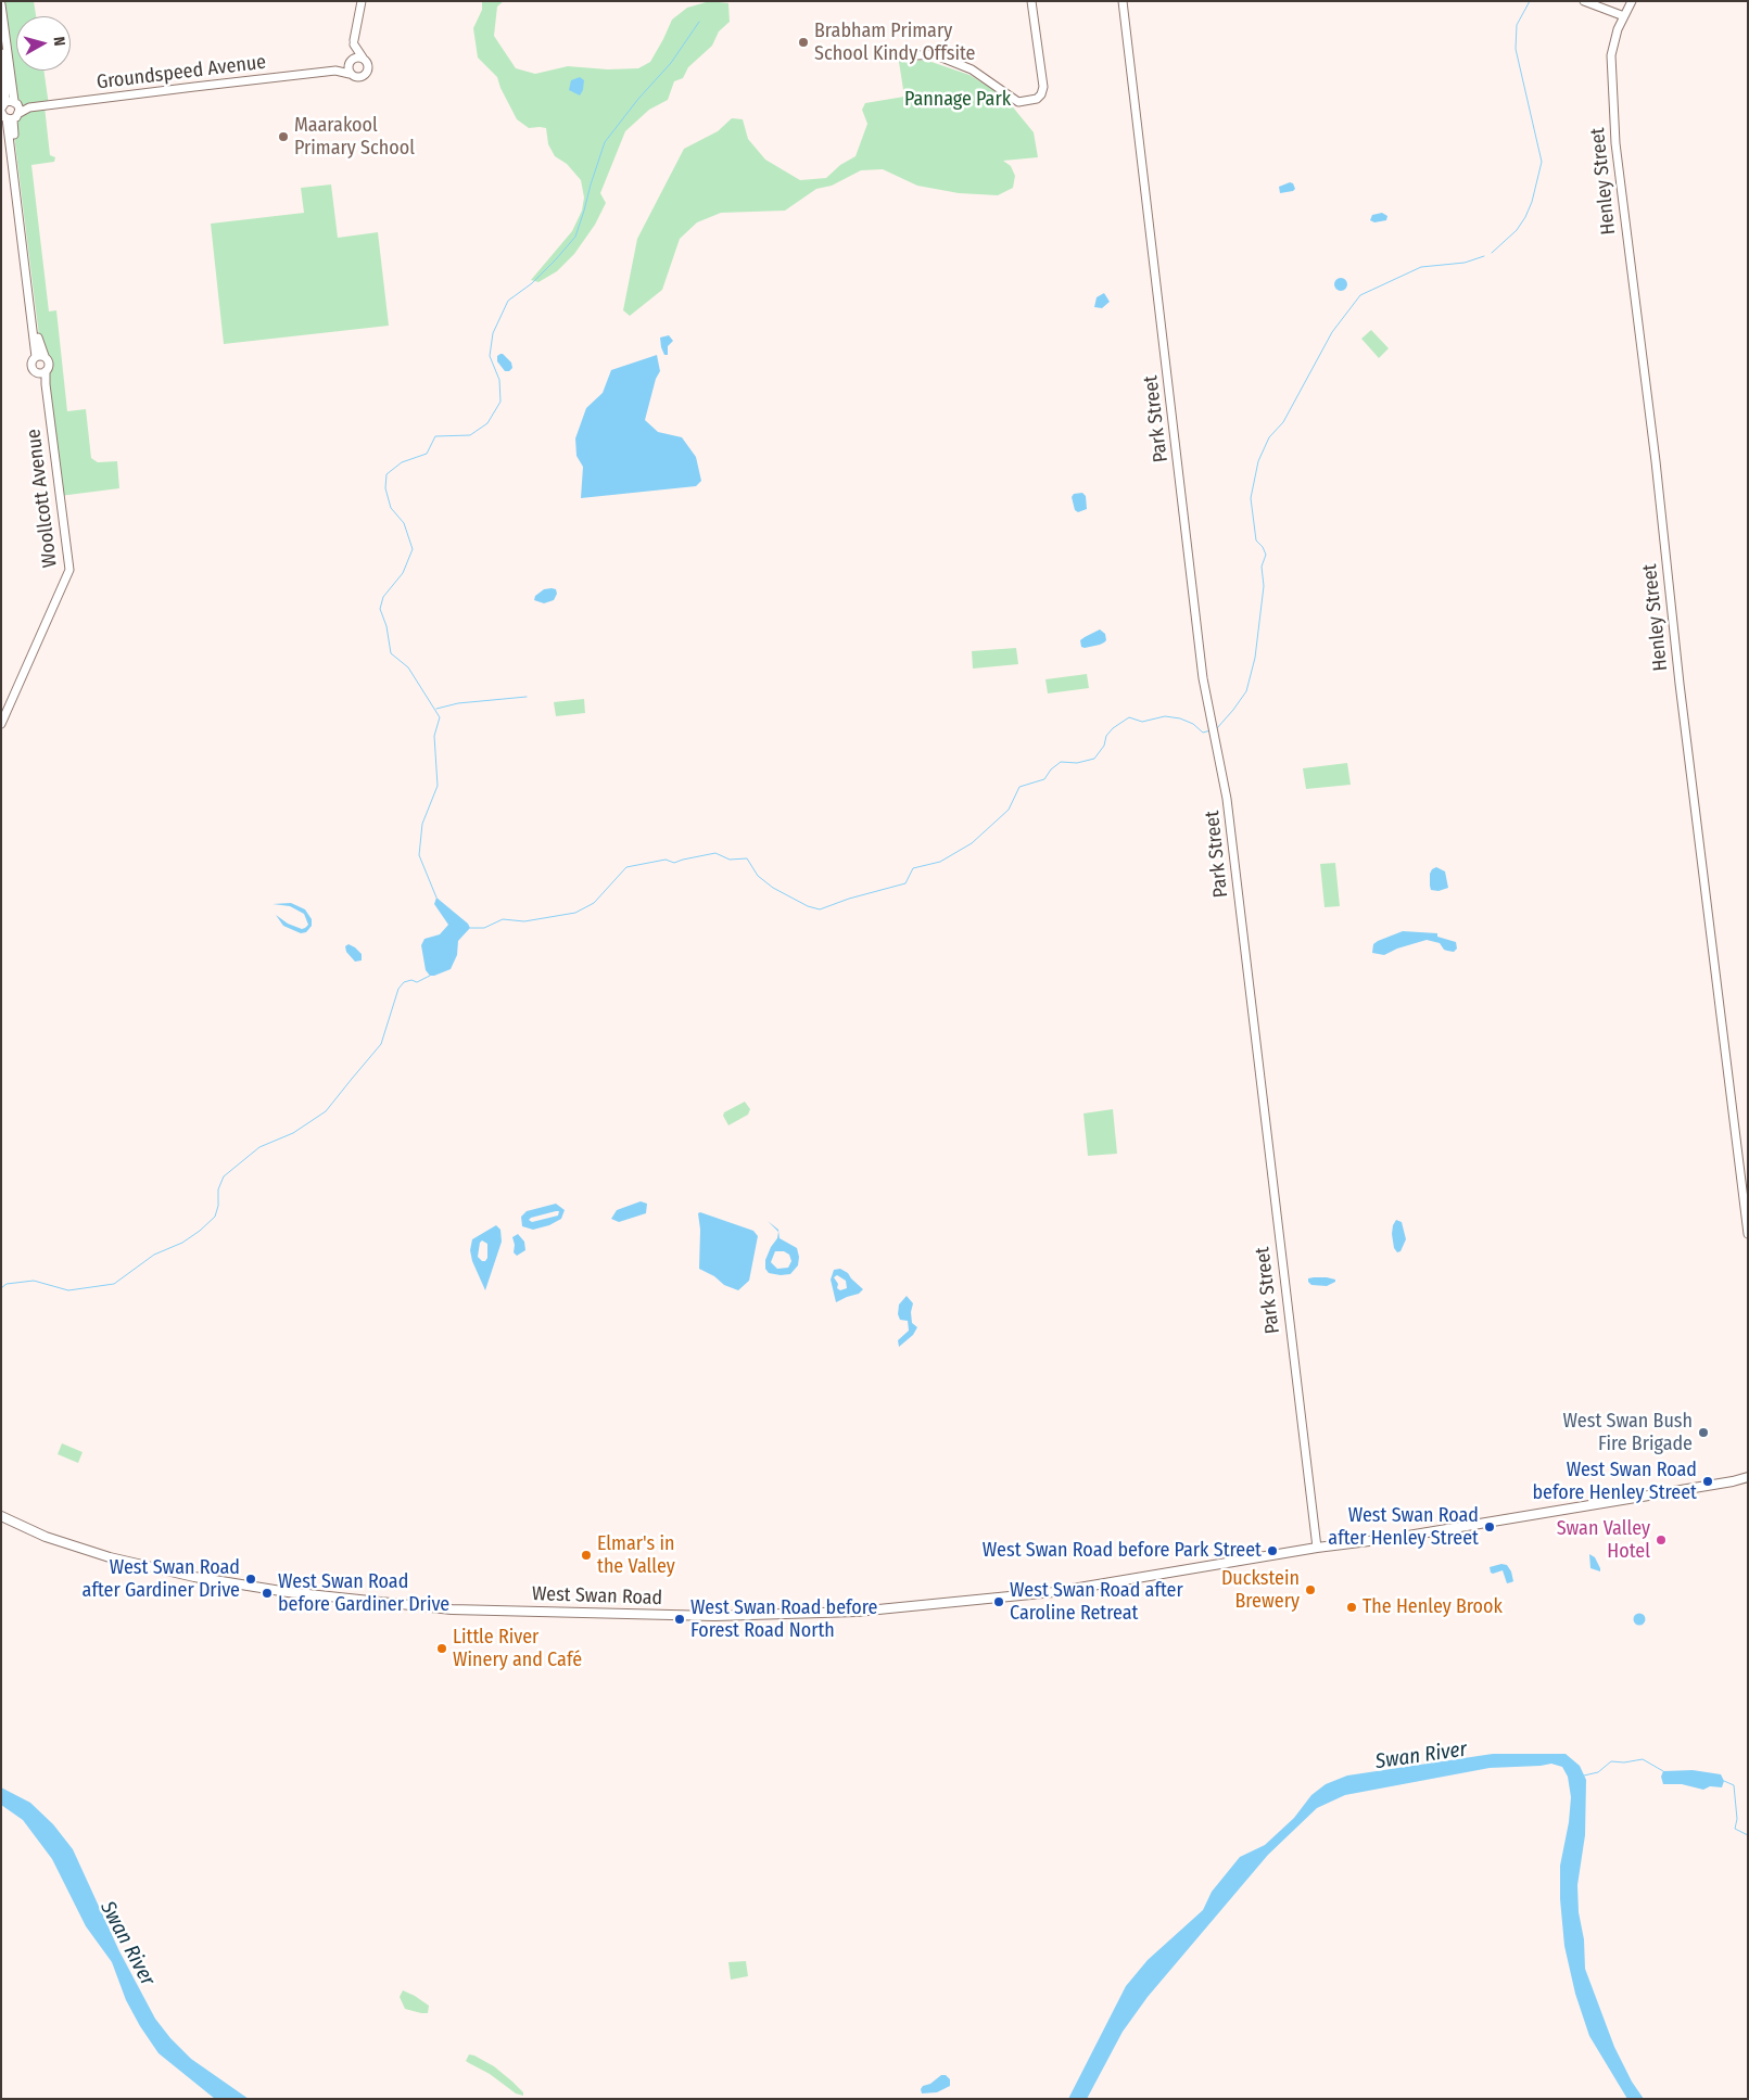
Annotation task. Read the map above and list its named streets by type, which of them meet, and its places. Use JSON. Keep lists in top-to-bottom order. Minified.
{"streets":{"main road":["West Swan Road"],"street":["Groundspeed Avenue","Henley Street","Park Street","Woollcott Avenue"]},"crossings":[["Park Street","West Swan Road"]],"water":["Swan River"],"parks":["Pannage Park"],"places":["Brabham Primary School Kindy Offsite","Maarakool Primary School","West Swan Bush Fire Brigade","West Swan Road before Henley Street","West Swan Road after Henley Street","Swan Valley Hotel","West Swan Road before Park Street","Elmar's in the Valley","West Swan Road after Gardiner Drive","Duckstein Brewery","West Swan Road before Gardiner Drive","West Swan Road after Caroline Retreat","The Henley Brook","West Swan Road before Forest Road North","Little River Winery and Café"],"north":"right"}
